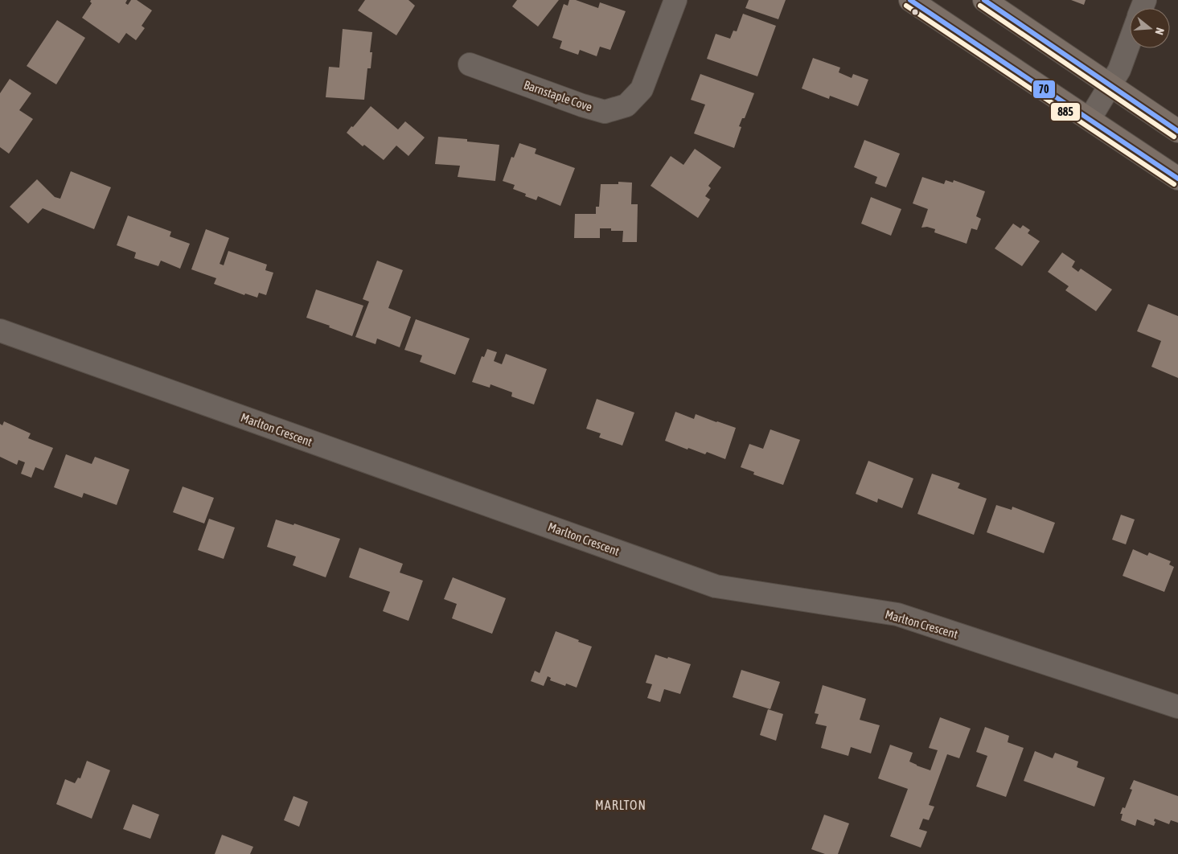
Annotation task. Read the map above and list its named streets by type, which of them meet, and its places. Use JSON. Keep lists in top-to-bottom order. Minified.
{"streets":{"street":["Barnstaple Cove","Marlton Crescent"]},"districts":["MARLTON"],"lines":["transit line 70","transit line 885"],"north":"right"}
